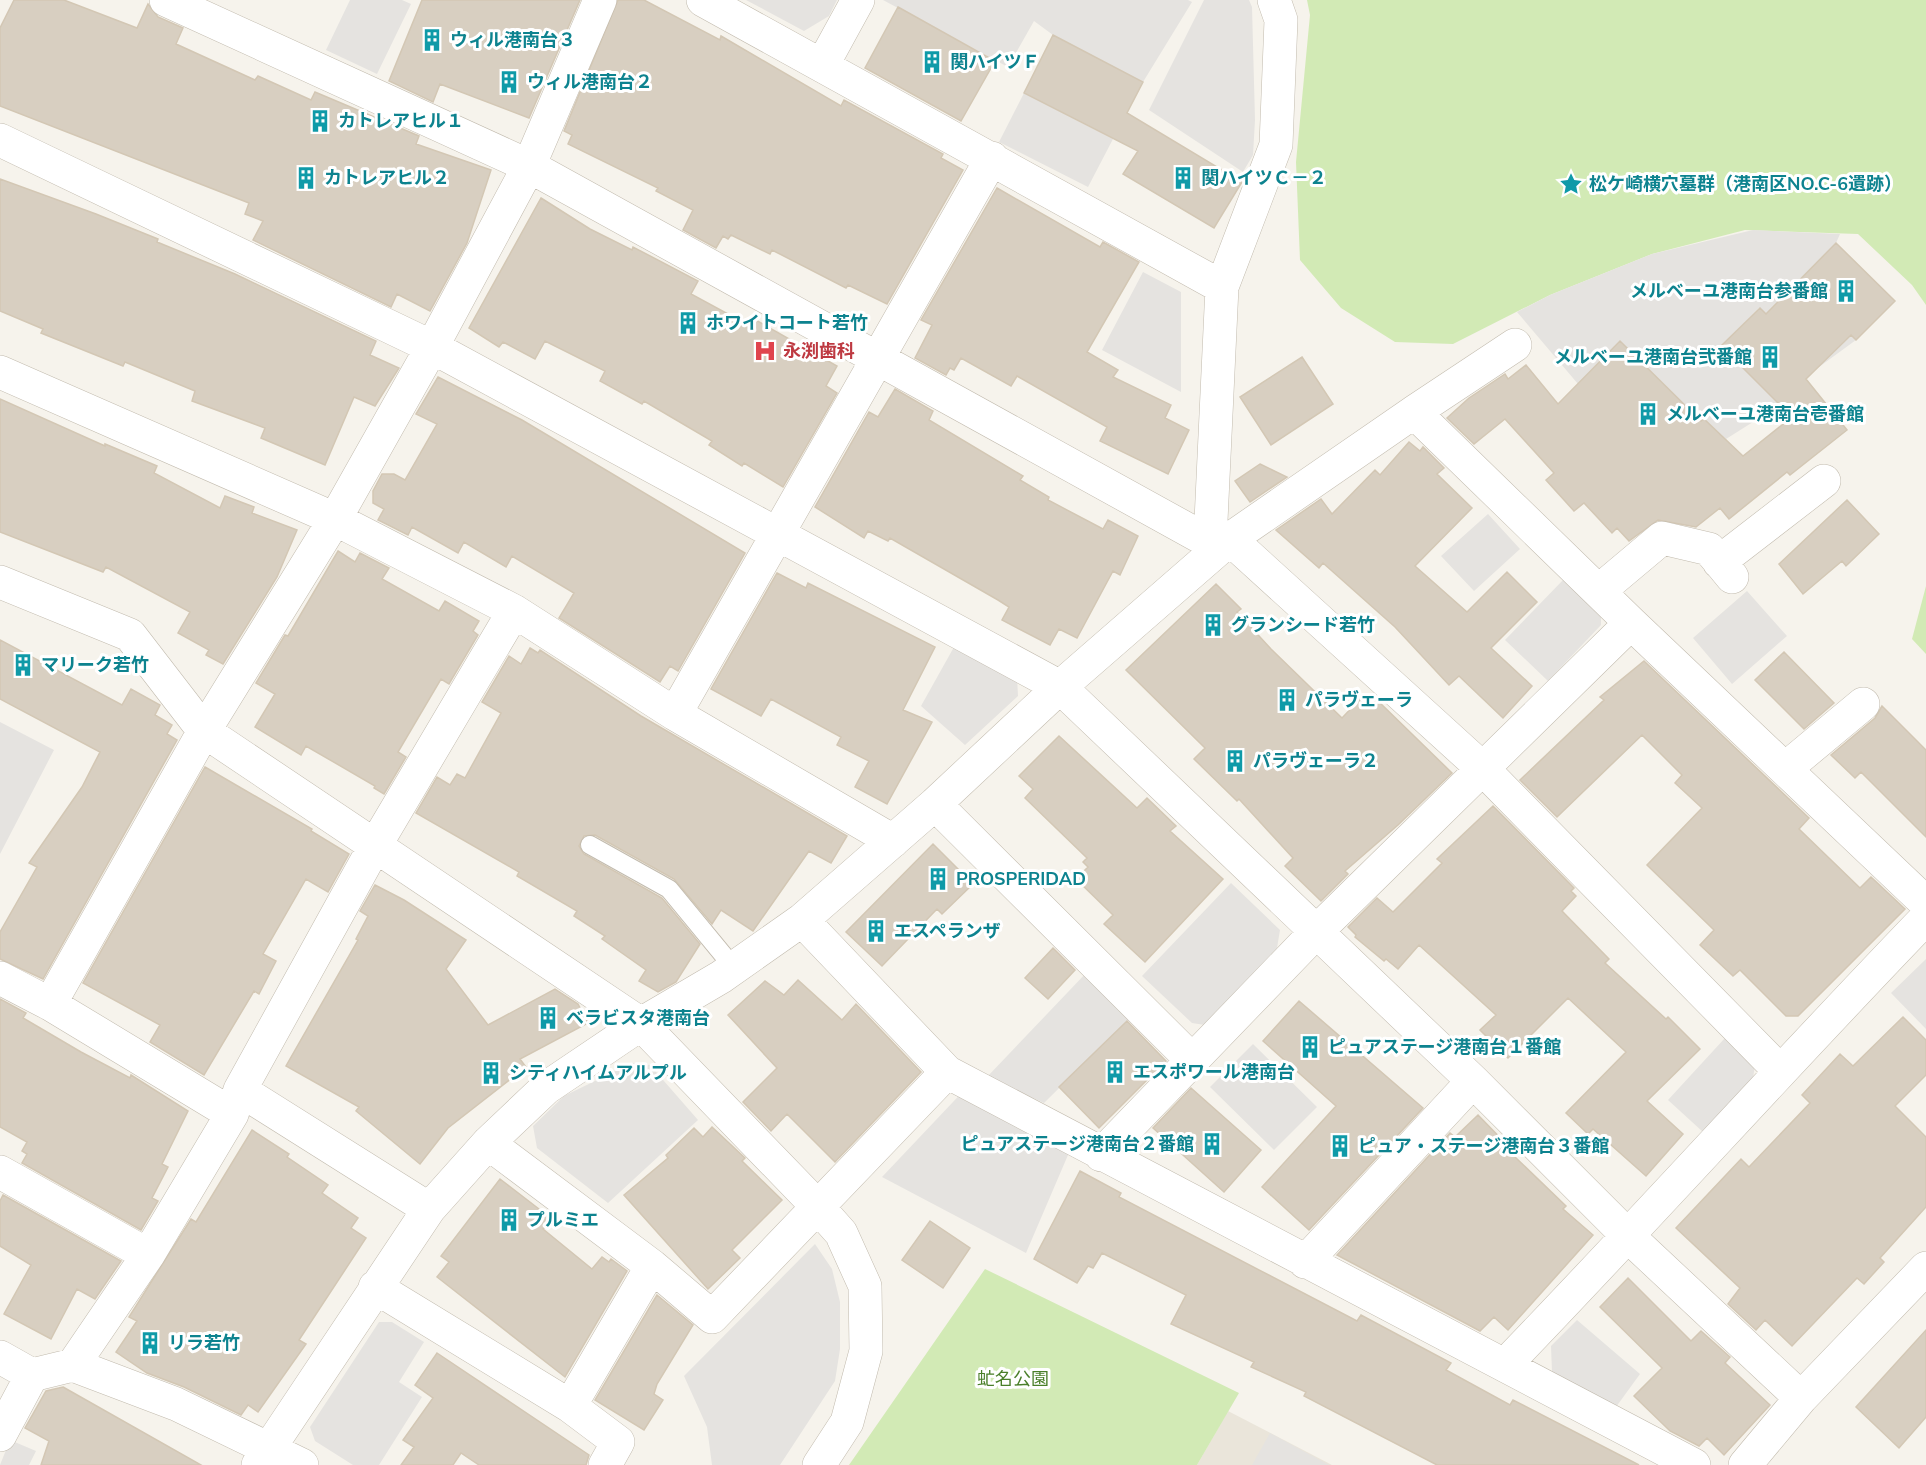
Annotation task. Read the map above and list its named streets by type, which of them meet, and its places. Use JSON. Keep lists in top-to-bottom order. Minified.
{"parks":["虻名公園"],"places":{"building":["ウィル港南台３","関ハイツＦ","ウィル港南台２","カトレアヒル１","カトレアヒル２","関ハイツＣ－２","メルベーユ港南台参番館","ホワイトコート若竹","メルベーユ港南台弐番館","メルベーユ港南台壱番館","グランシード若竹","マリーク若竹","パラヴェーラ","パラヴェーラ２","PROSPERIDAD","エスペランザ","ベラビスタ港南台","ピュアステージ港南台１番館","エスポワール港南台","シティハイムアルプル","ピュアステージ港南台２番館","ピュア・ステージ港南台３番館","プルミエ","リラ若竹"],"place":["松ケ崎横穴墓群（港南区NO.C-6遺跡）"],"hospital":["永渕歯科"]}}
